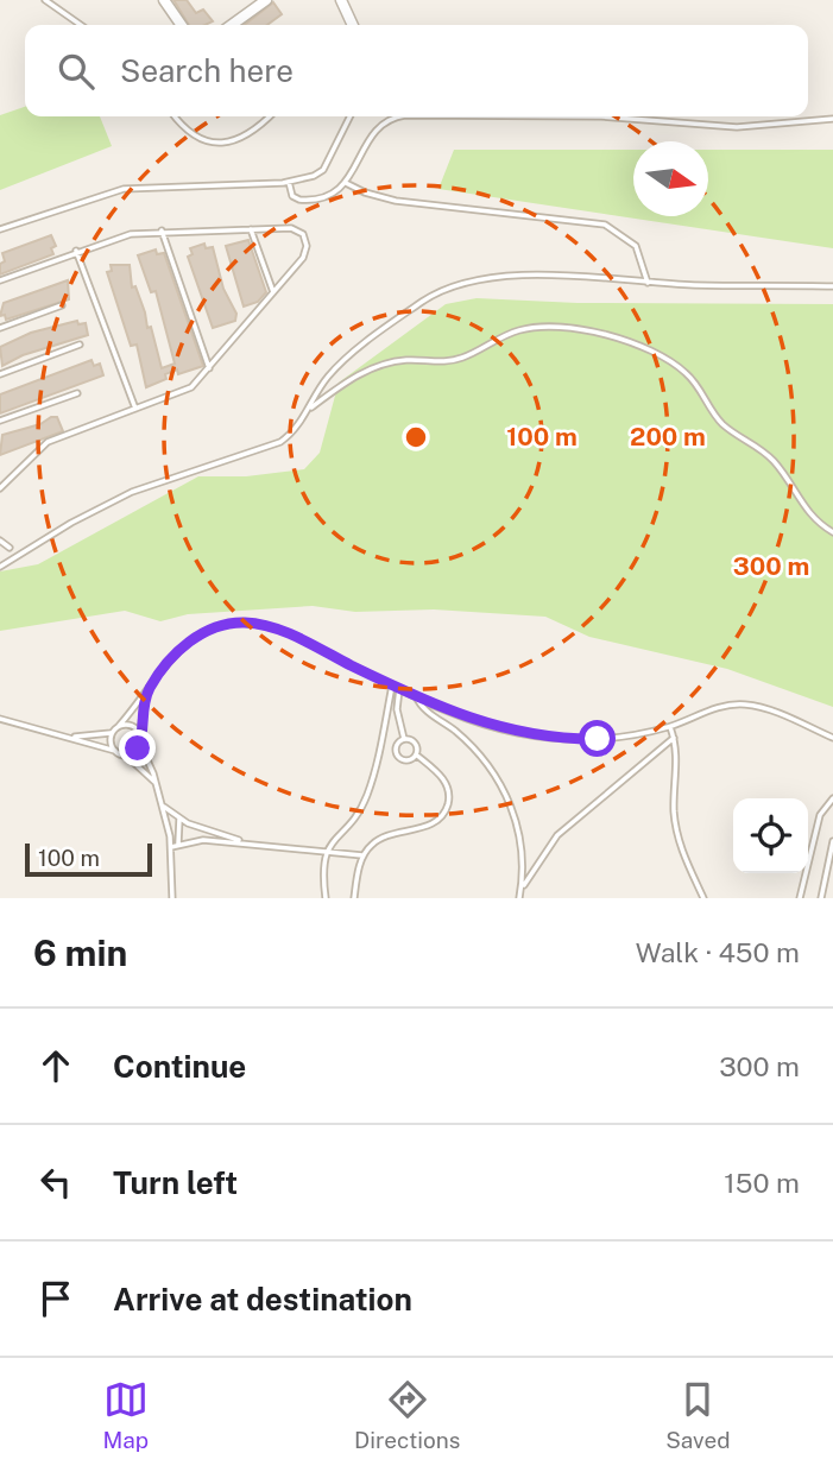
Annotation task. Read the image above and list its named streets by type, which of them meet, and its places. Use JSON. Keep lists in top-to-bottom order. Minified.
{"scale_bar":"100 m","north":"right","page":{"search":"Search here","scale":"100 m","heading":["6 min","Walk · 450 m"],"list":[["Continue","300 m"],["Turn left","150 m"],"Arrive at destination"],"nav":["Map","Directions","Saved"]},"rings":["100 m","200 m","300 m"]}
